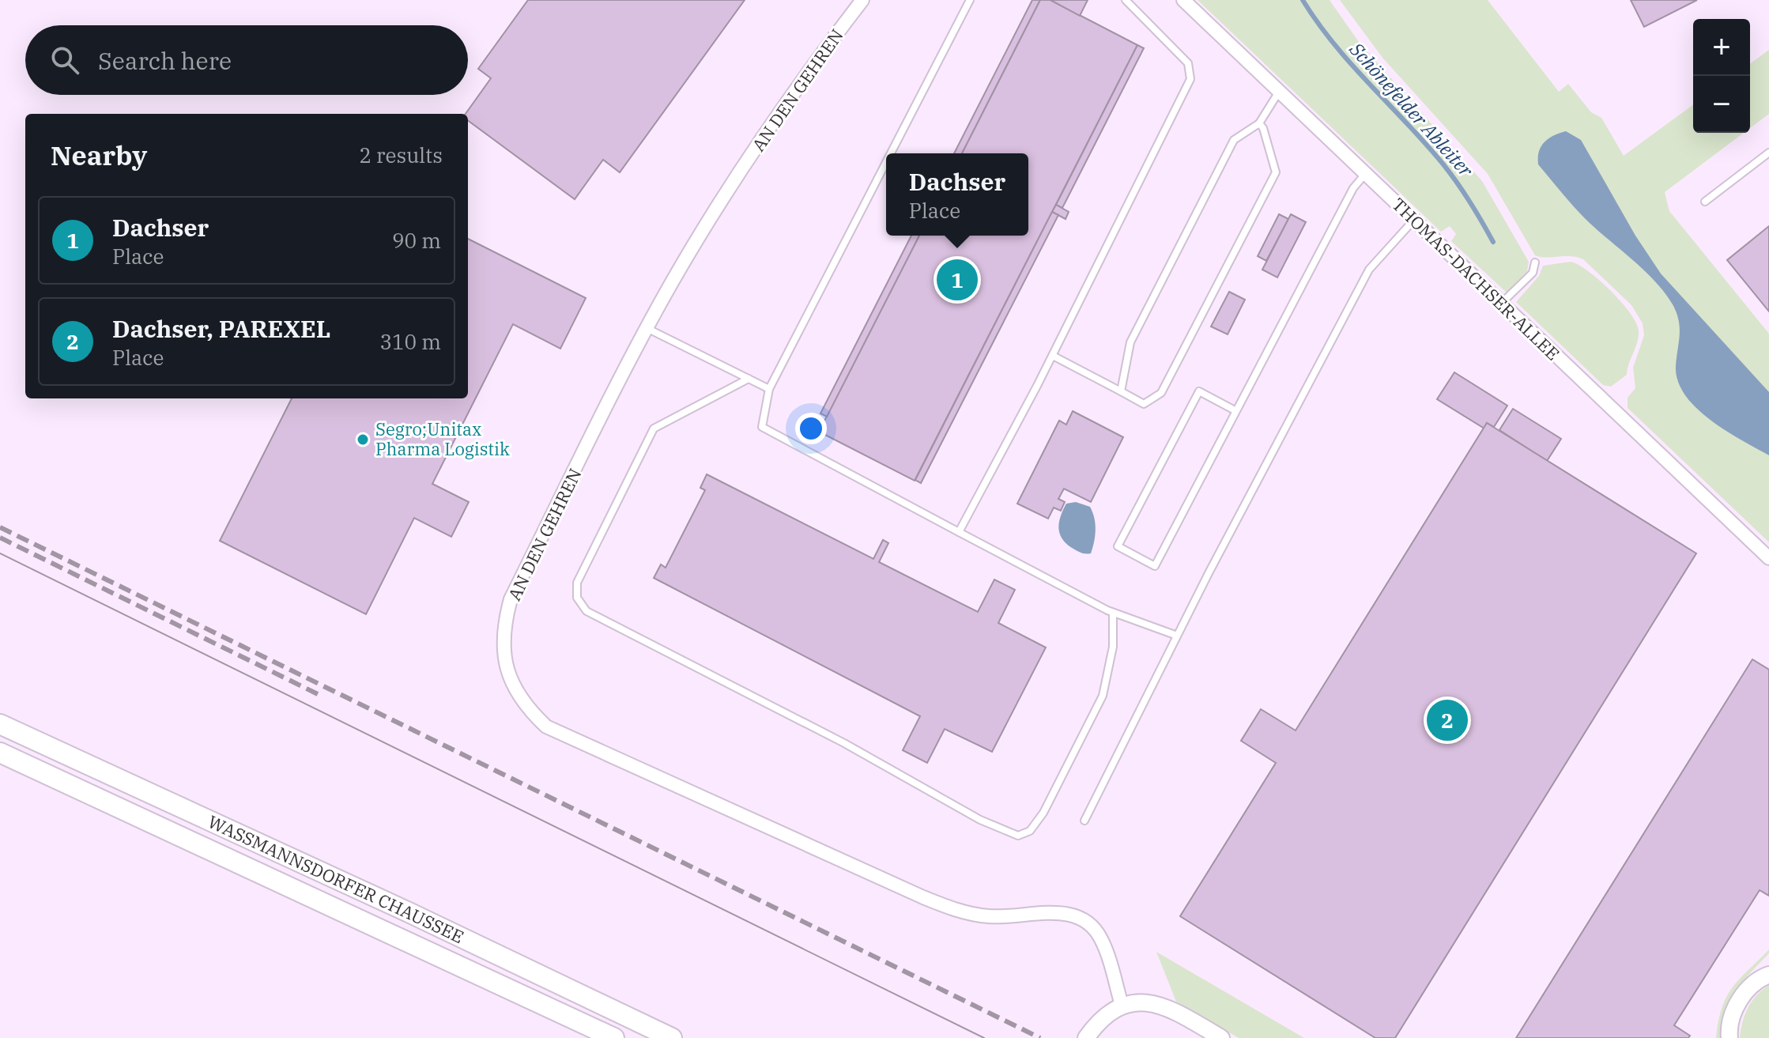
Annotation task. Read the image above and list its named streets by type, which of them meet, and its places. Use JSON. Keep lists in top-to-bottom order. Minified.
{"streets":{"main road":["WASSMANNSDORFER CHAUSSEE"],"street":["AN DEN GEHREN","THOMAS-DACHSER-ALLEE"]},"water":["Schönefelder Ableiter"],"places":["Segro;Unitax Pharma Logistik"],"page":{"map_buttons":["+","−"],"search":"Search here","heading":["Nearby","2 results"],"popup":["Dachser","Place"],"list":[{"mark":"1","name":"Dachser","note":"Place","value":"90 m"},{"mark":"2","name":"Dachser, PAREXEL","note":"Place","value":"310 m"}],"pins":["1","2"]}}
